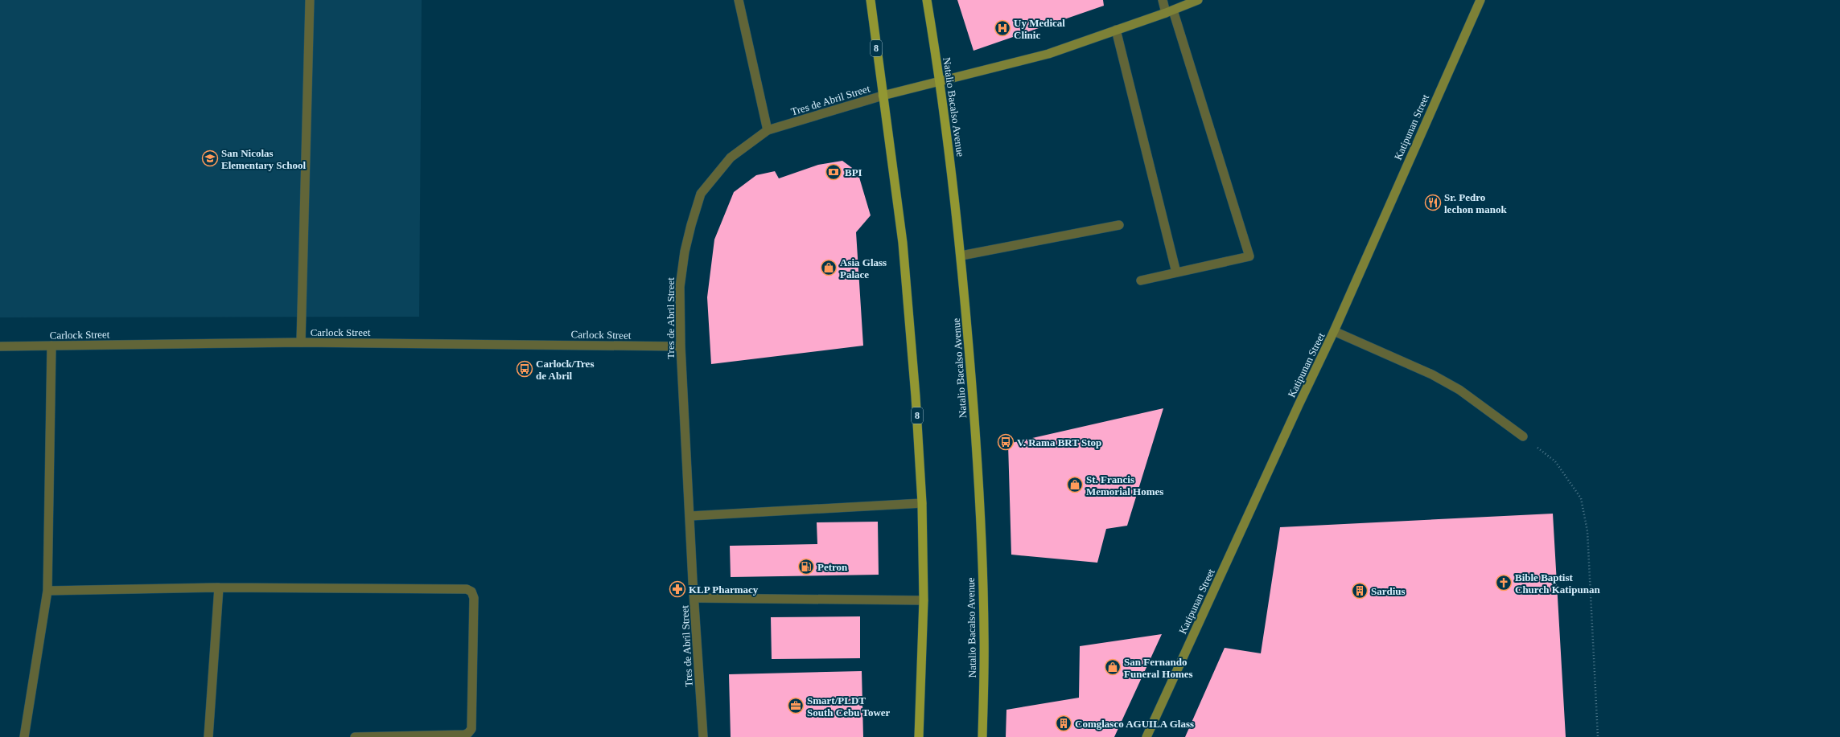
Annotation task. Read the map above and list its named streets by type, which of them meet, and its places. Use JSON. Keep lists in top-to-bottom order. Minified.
{"streets":{"main road":["8","Tres de Abril Street","Natalio Bacalso Avenue","Katipunan Street"],"street":["Carlock Street"]},"crossings":[["8","Tres de Abril Street"],["Tres de Abril Street","Natalio Bacalso Avenue"],["Tres de Abril Street","Carlock Street"]],"places":{"hospital":["Uy Medical Clinic"],"school or university":["San Nicolas Elementary School"],"bank":["BPI"],"restaurant":["Sr. Pedro lechon manok"],"shop":["Asia Glass Palace","St. Francis Memorial Homes","San Fernando Funeral Homes"],"bus stop":["Carlock/Tres de Abril","V. Rama BRT Stop"],"fuel station":["Petron"],"church":["Bible Baptist Church Katipunan"],"pharmacy":["KLP Pharmacy"],"building":["Sardius","Comglasco AGUILA Glass"],"office":["Smart/PLDT South Cebu Tower"]}}
